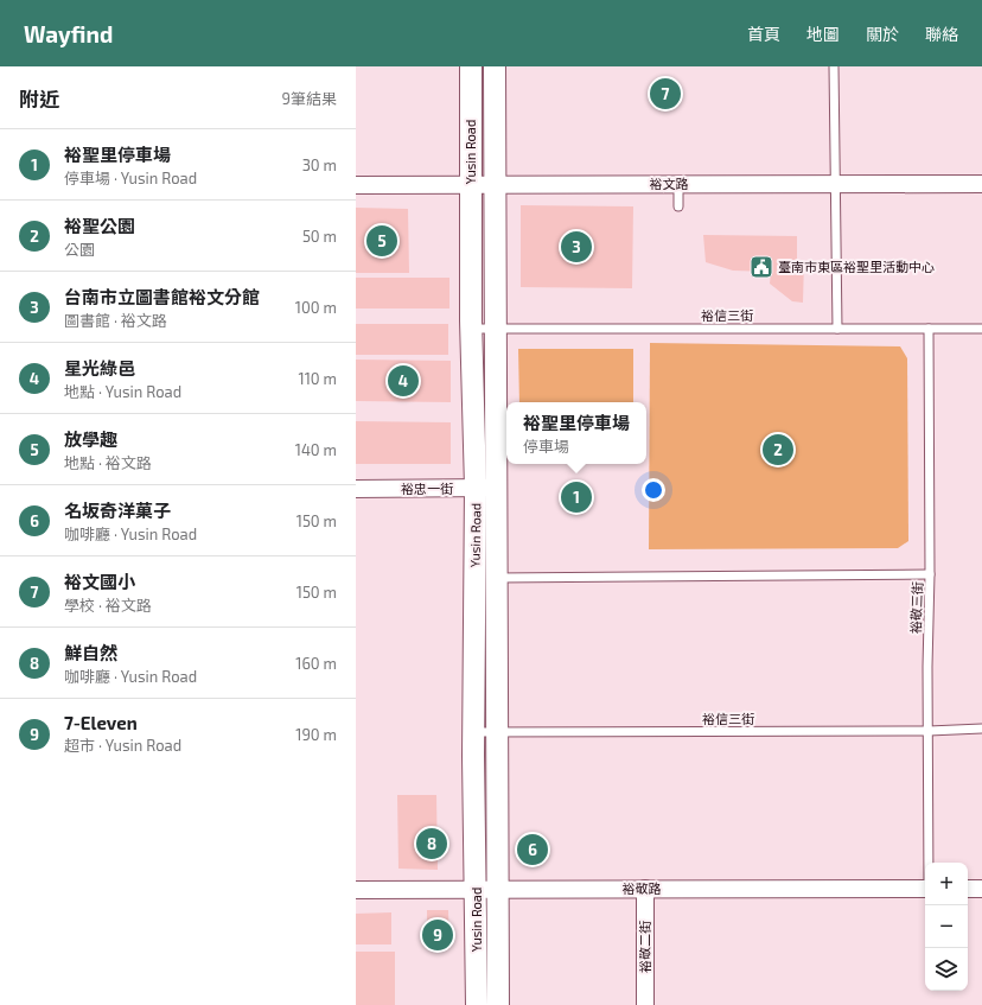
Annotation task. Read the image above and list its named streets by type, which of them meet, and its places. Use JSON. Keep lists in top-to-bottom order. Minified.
{"streets":{"street":["Yusin Road","裕文路","裕忠一街","裕敬路","裕敬二街"],"lane":["裕信三街","裕敬三街"]},"crossings":[["Yusin Road","裕文路"],["Yusin Road","裕信三街"],["Yusin Road","裕忠一街"],["Yusin Road","裕敬路"],["裕信三街","裕敬三街"],["裕敬路","裕敬二街"]],"places":{"public building":["臺南市東區裕聖里活動中心"]},"page":{"header":"Wayfind","nav":["首頁","地圖","關於","聯絡"],"heading":["附近","9筆結果"],"pins":["7","5","3","4","2","1","8","6","9"],"list":[{"mark":"1","name":"裕聖里停車場","note":"停車場 · Yusin Road","value":"30 m"},{"mark":"2","name":"裕聖公園","note":"公園","value":"50 m"},{"mark":"3","name":"台南市立圖書館裕文分館","note":"圖書館 · 裕文路","value":"100 m"},{"mark":"4","name":"星光綠邑","note":"地點 · Yusin Road","value":"110 m"},{"mark":"5","name":"放學趣","note":"地點 · 裕文路","value":"140 m"},{"mark":"6","name":"名坂奇洋菓子","note":"咖啡廳 · Yusin Road","value":"150 m"},{"mark":"7","name":"裕文國小","note":"學校 · 裕文路","value":"150 m"},{"mark":"8","name":"鮮自然","note":"咖啡廳 · Yusin Road","value":"160 m"},{"mark":"9","name":"7-Eleven","note":"超市 · Yusin Road","value":"190 m"}],"popup":["裕聖里停車場","停車場"],"map_buttons":["+","−"]}}
